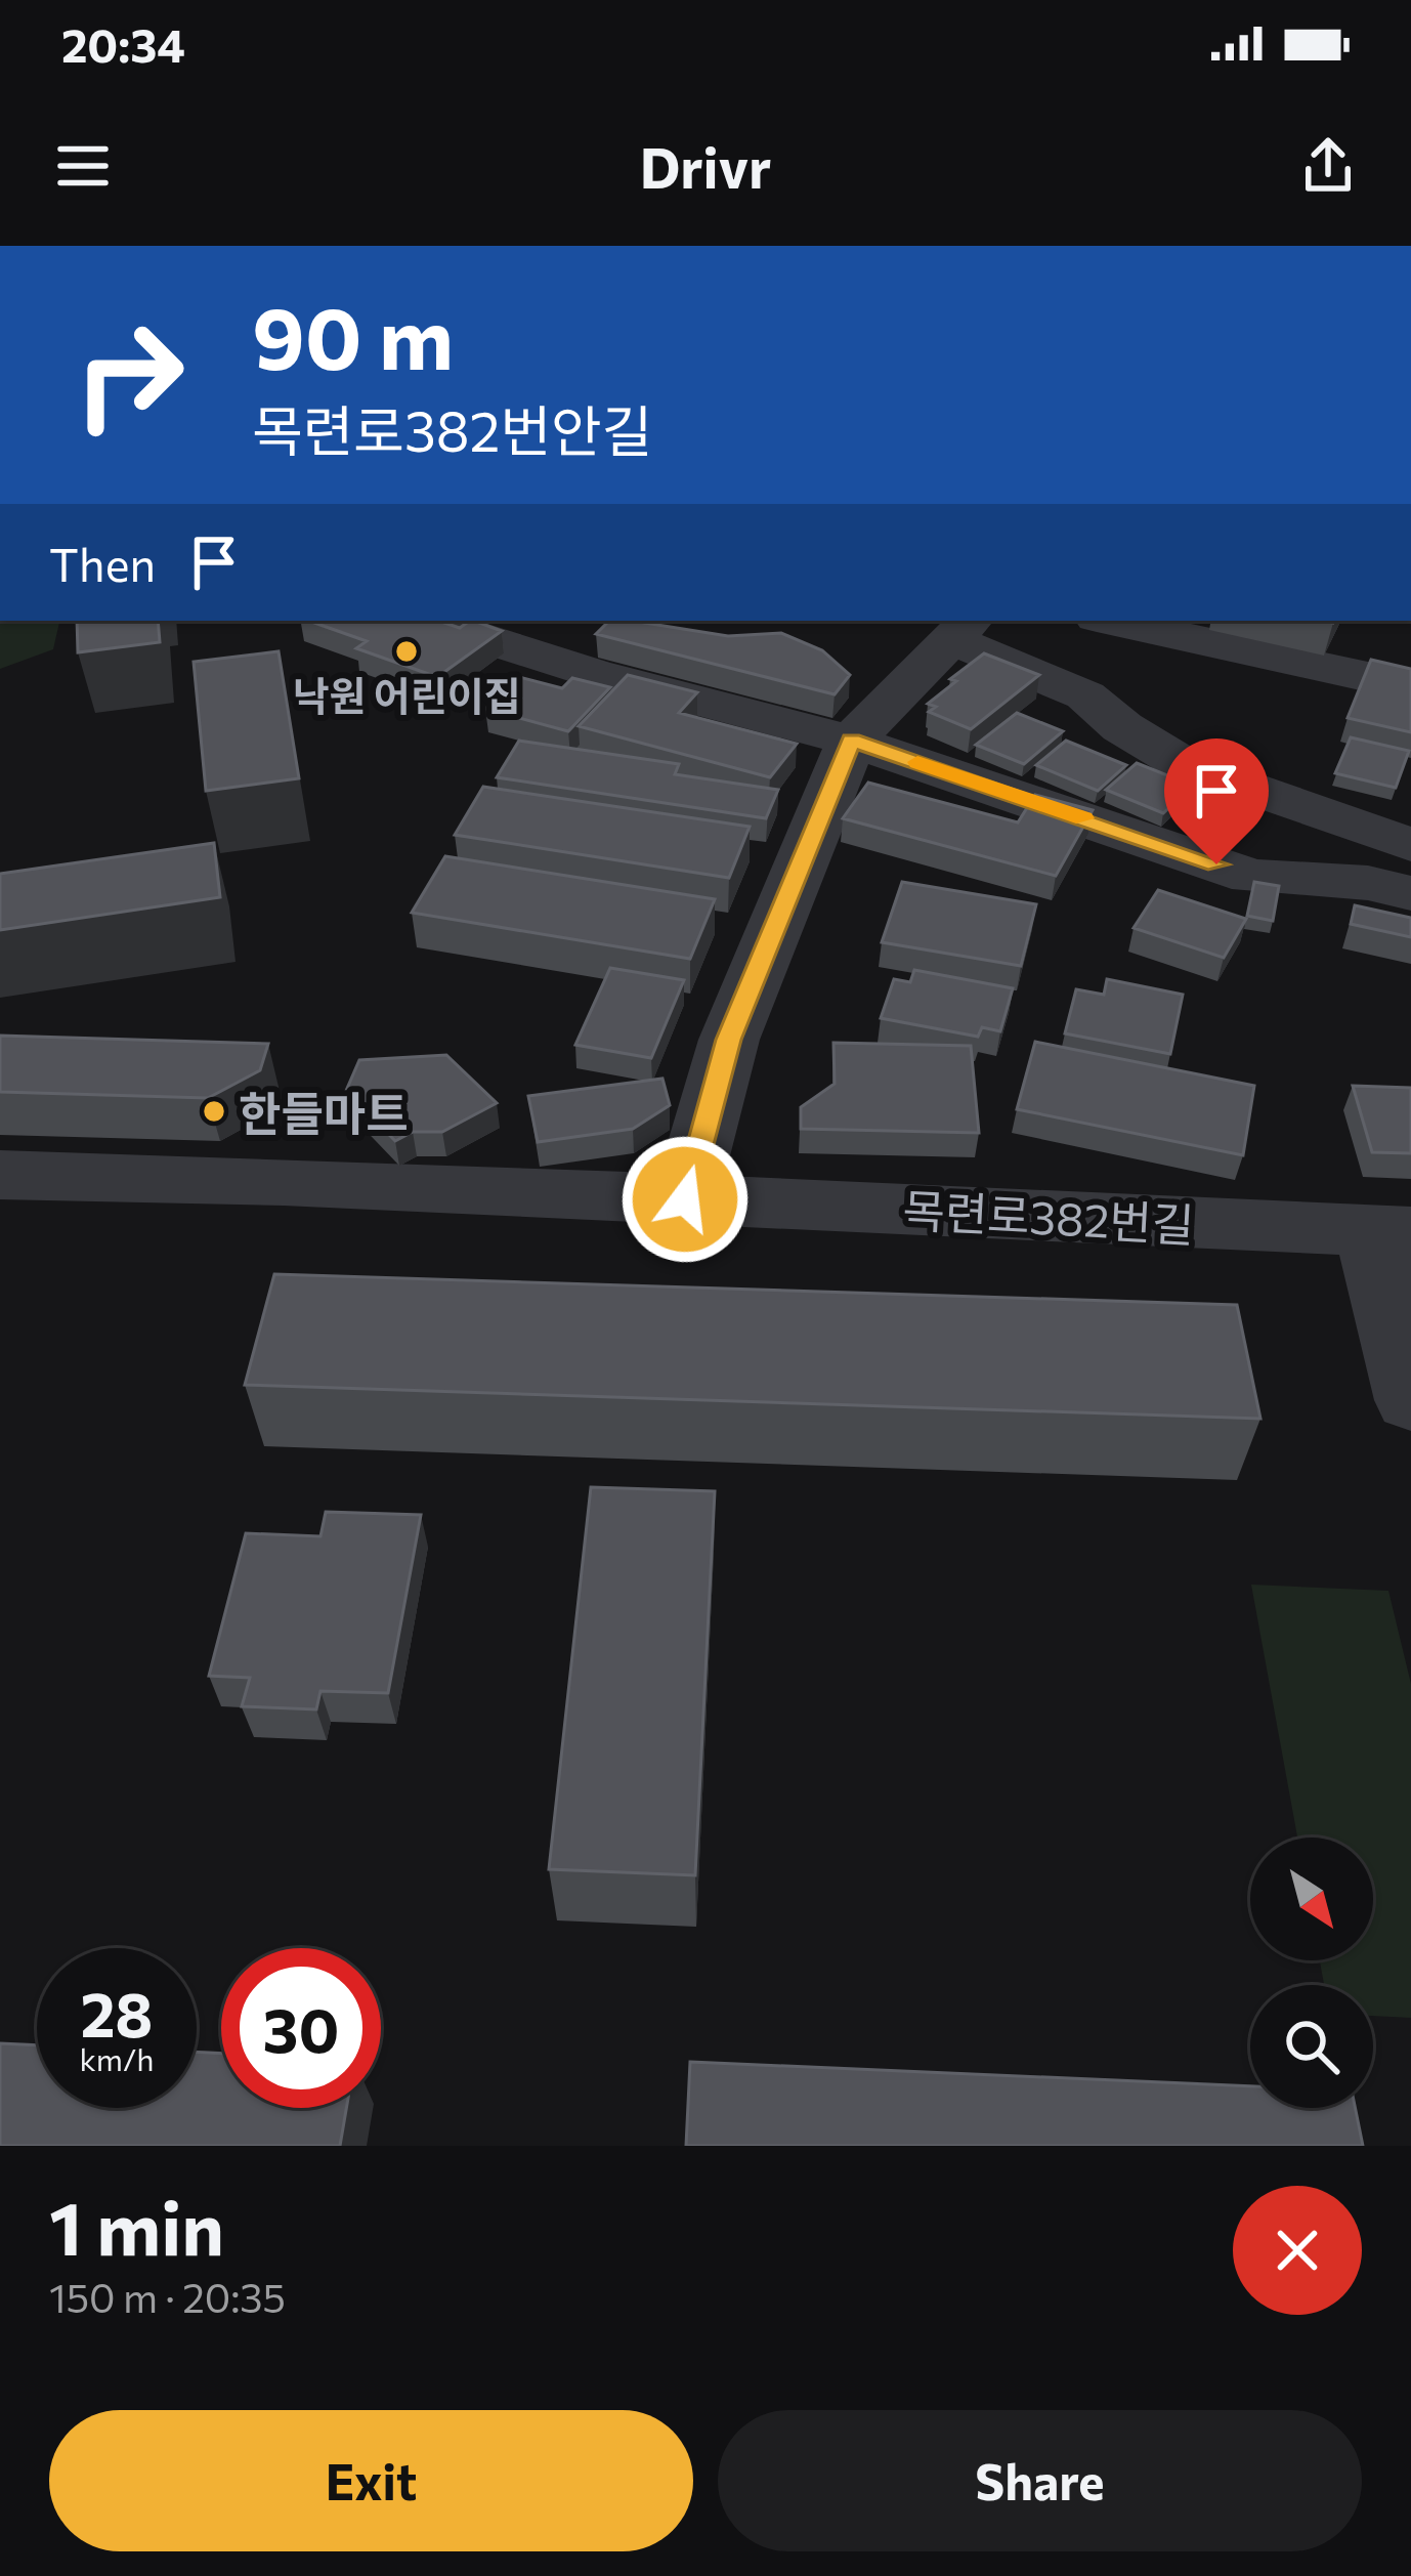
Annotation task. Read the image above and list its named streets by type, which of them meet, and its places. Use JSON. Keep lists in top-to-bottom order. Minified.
{"streets":{"street":["목련로382번길"]},"places":["낙원 어린이집","한들마트"],"north":"bottom right","page":{"status":"20:34","header":"Drivr","turn":["90 m","목련로382번안길"],"then":"Then","speed":"28 km/h","limit":"30","heading":["1 min","150 m · 20:35"],"buttons":["Exit","Share"]}}
